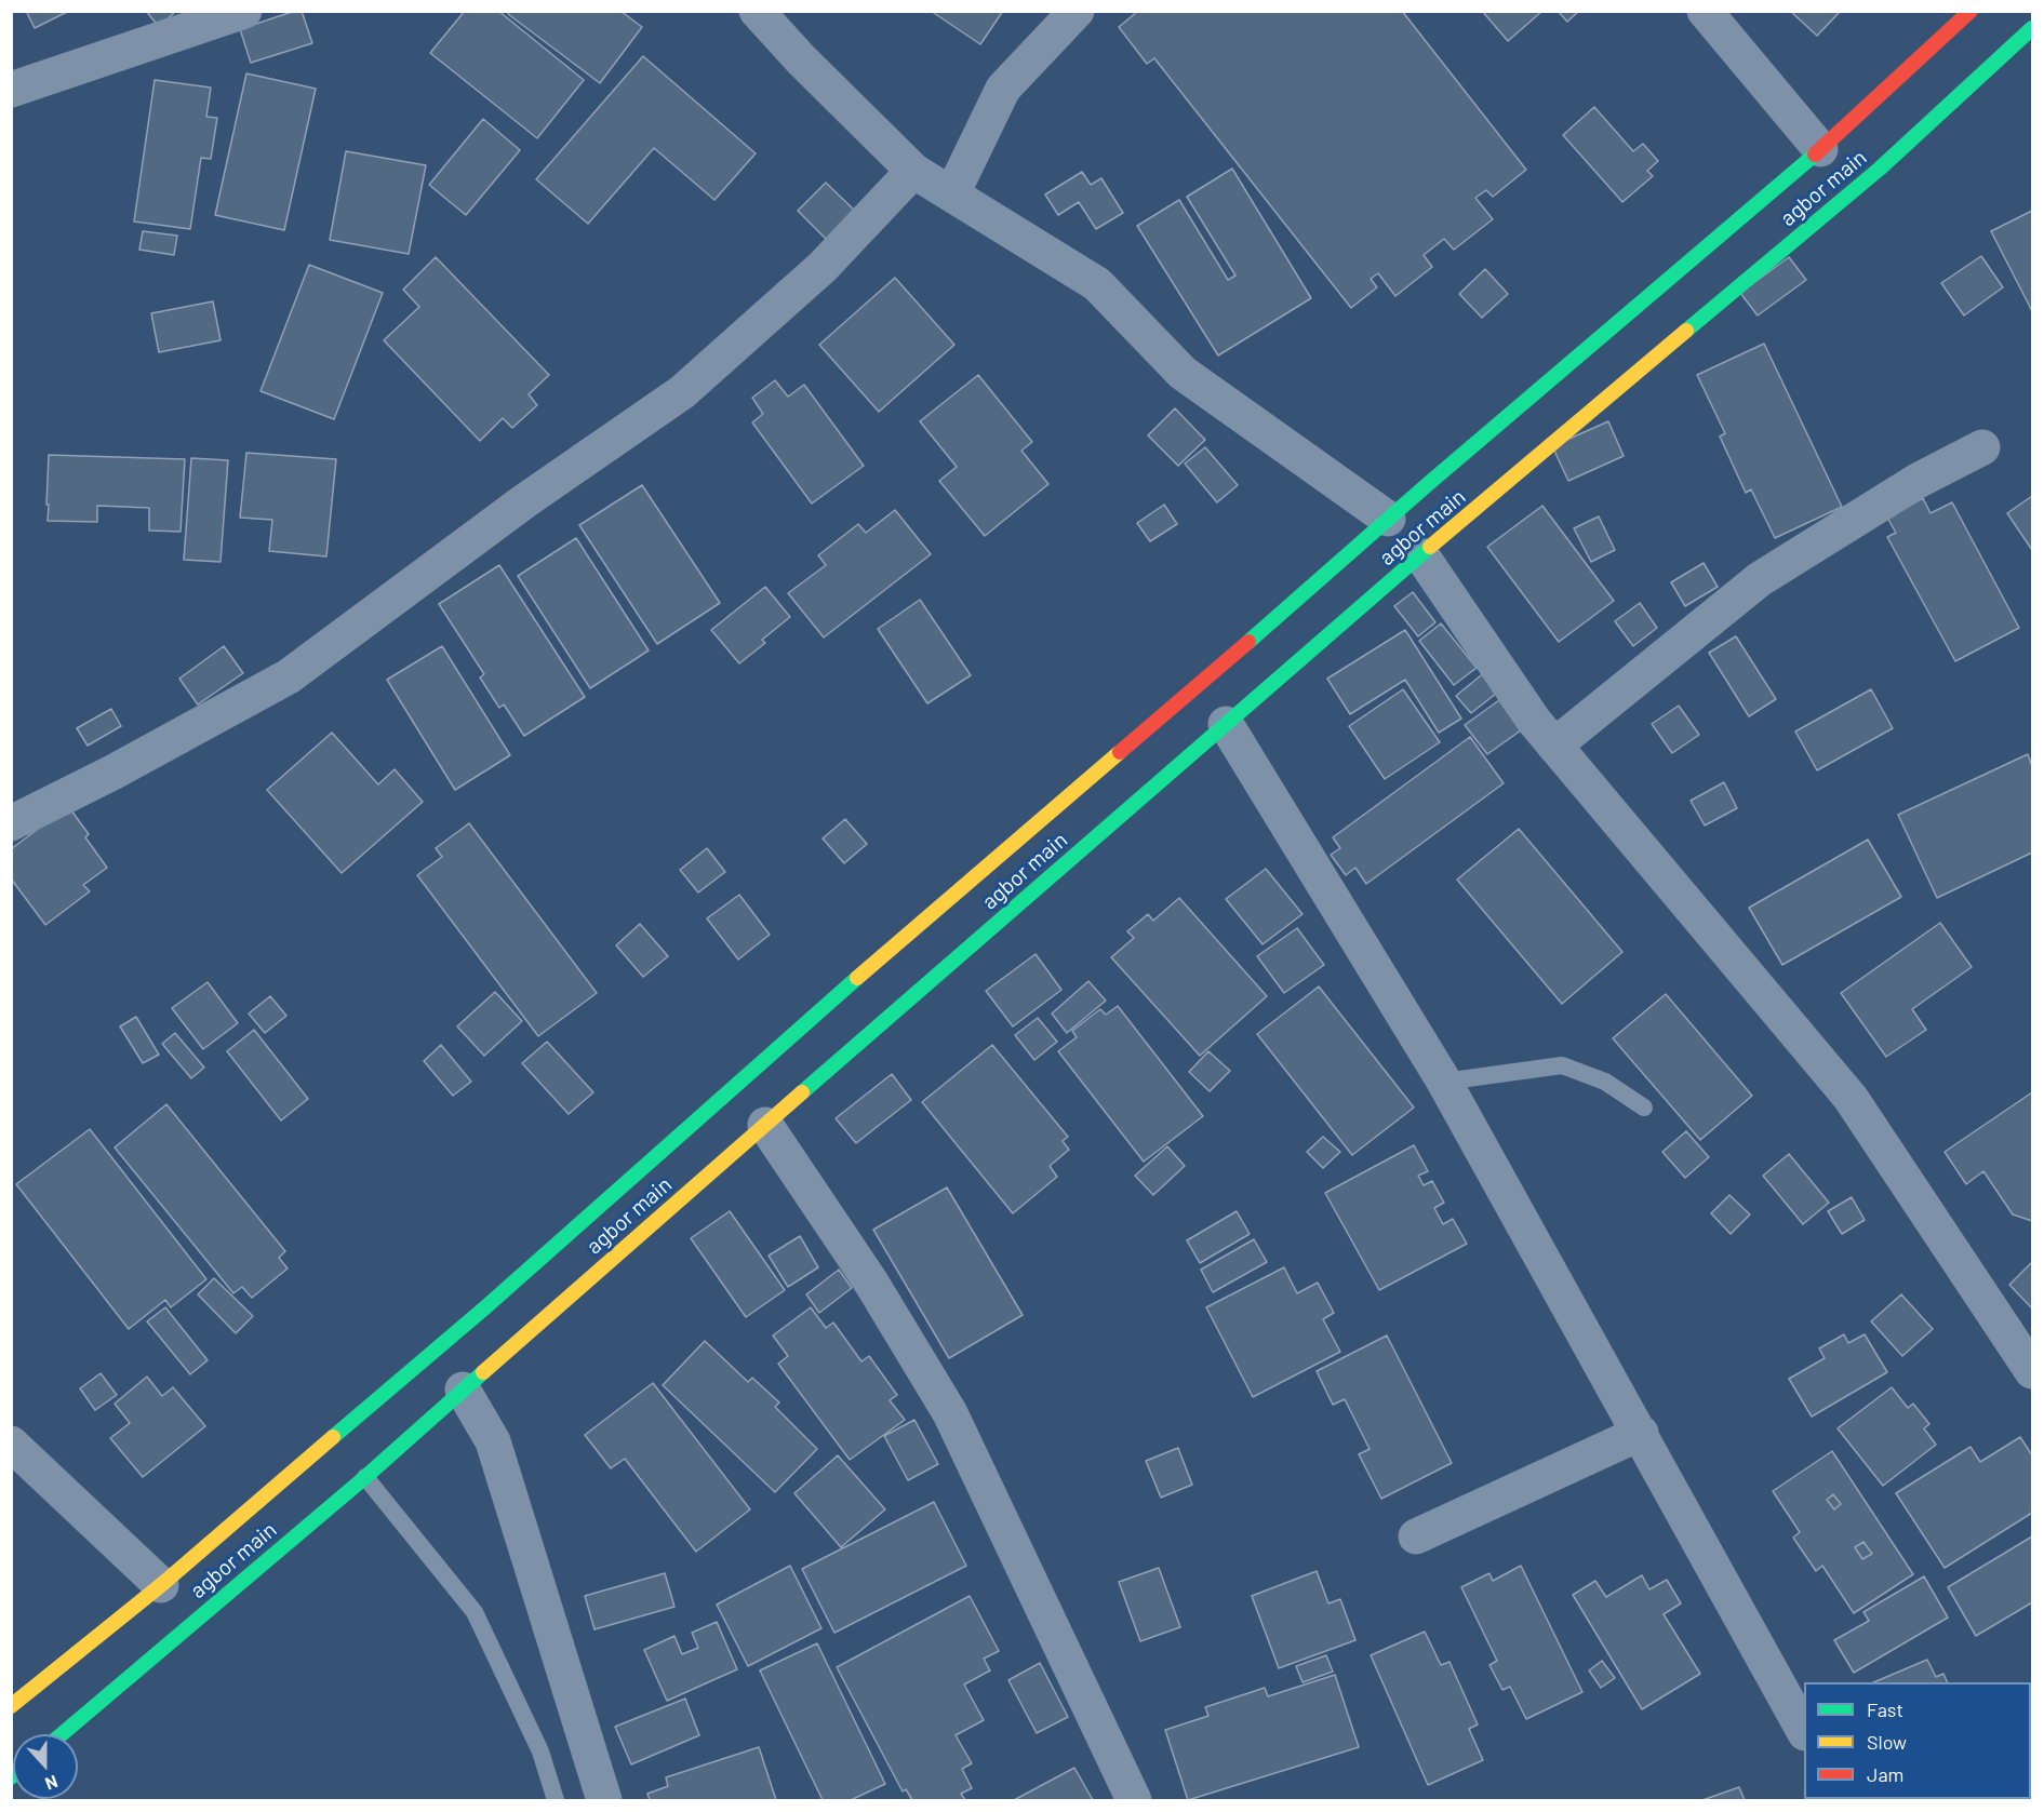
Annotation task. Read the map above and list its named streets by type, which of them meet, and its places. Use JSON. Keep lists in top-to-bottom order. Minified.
{"streets":{"main road":["agbor main"]},"legend":["Fast","Slow","Jam"],"north":"bottom"}
